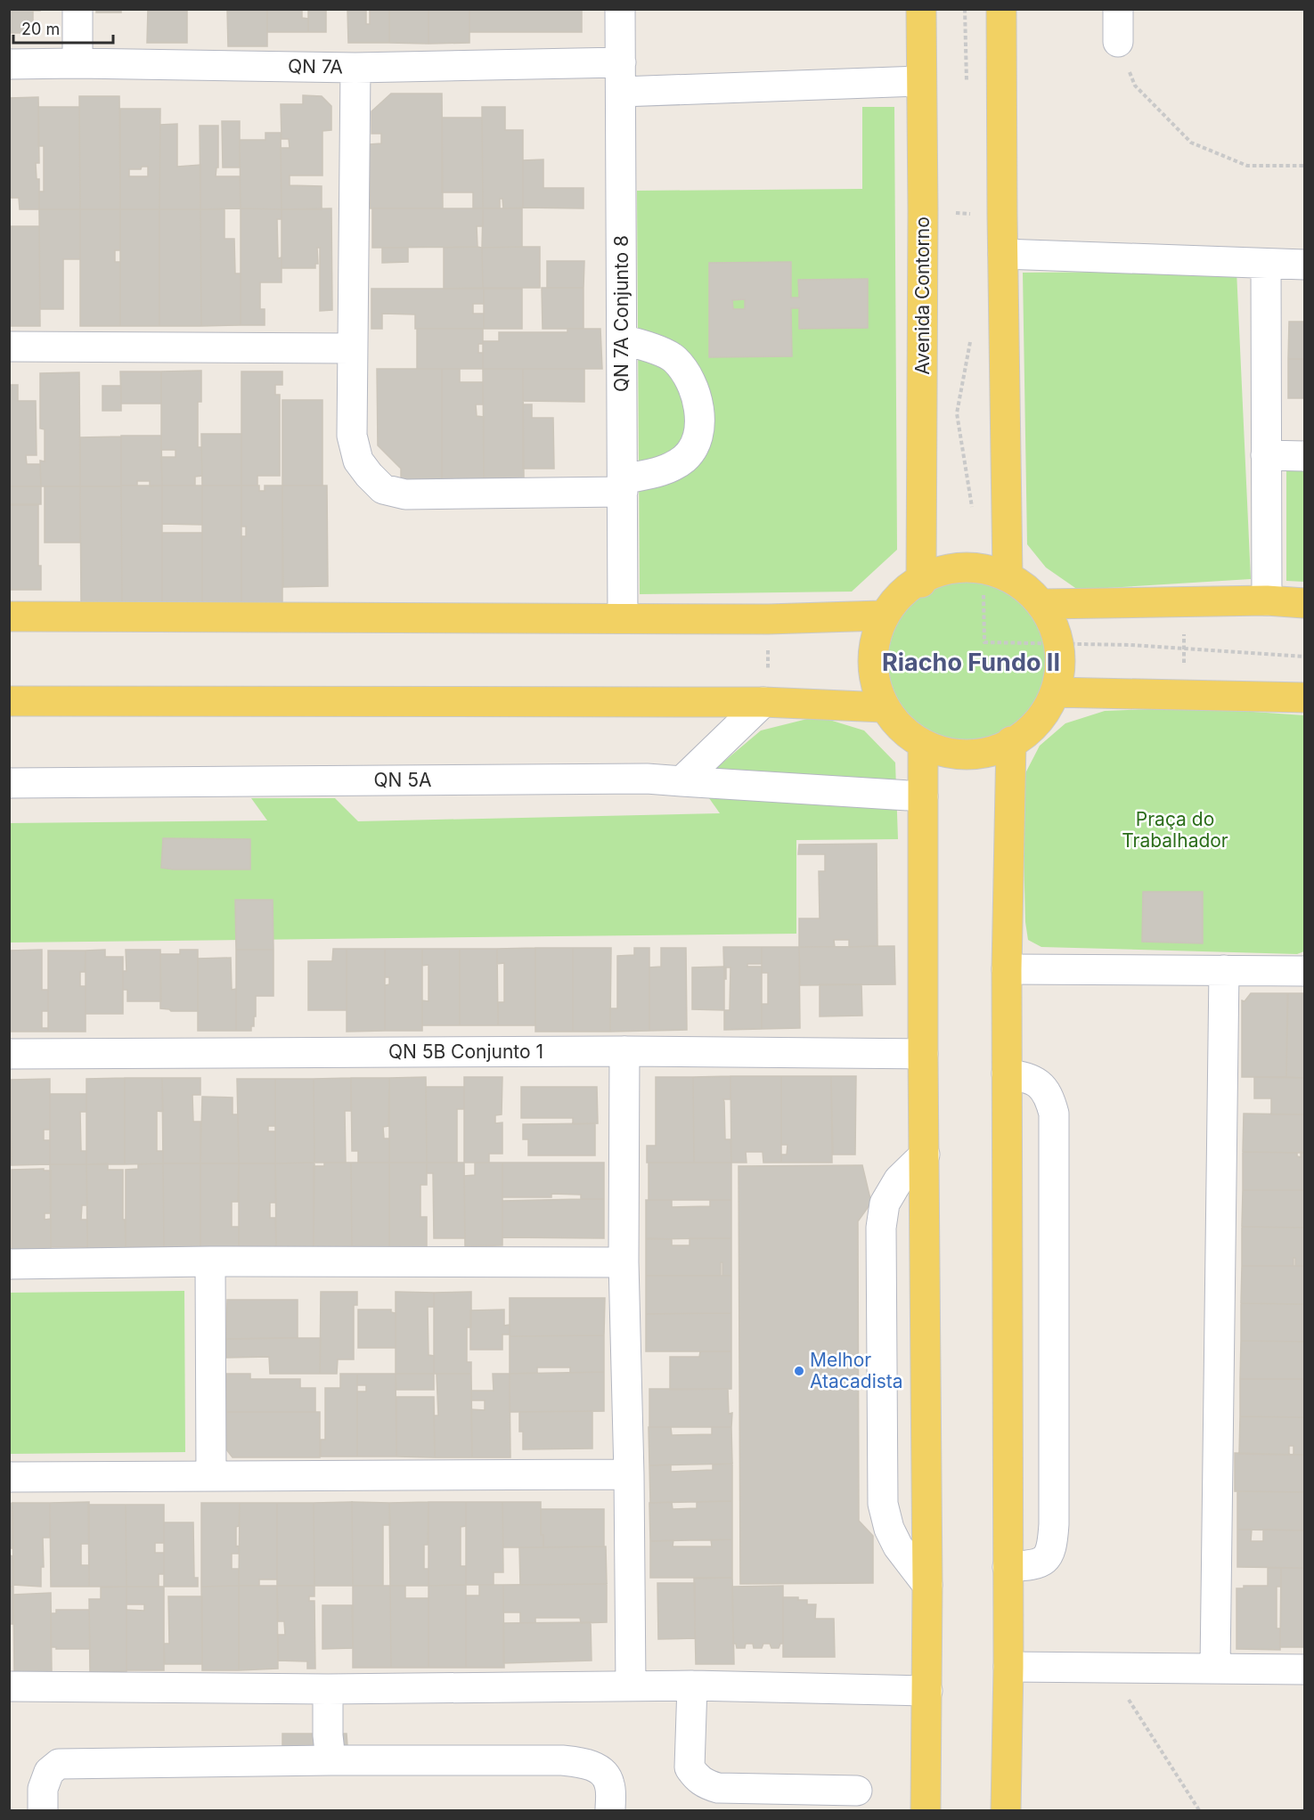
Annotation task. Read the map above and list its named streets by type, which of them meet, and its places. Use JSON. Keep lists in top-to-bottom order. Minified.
{"streets":{"main road":["Avenida Contorno"],"street":["QN 7A","QN 7A Conjunto 8","QN 5A","QN 5B Conjunto 1"]},"crossings":[["QN 7A","QN 7A Conjunto 8"]],"districts":["Riacho Fundo II"],"parks":["Praça do Trabalhador"],"places":["Melhor Atacadista"],"scale_bar":"20 m"}
